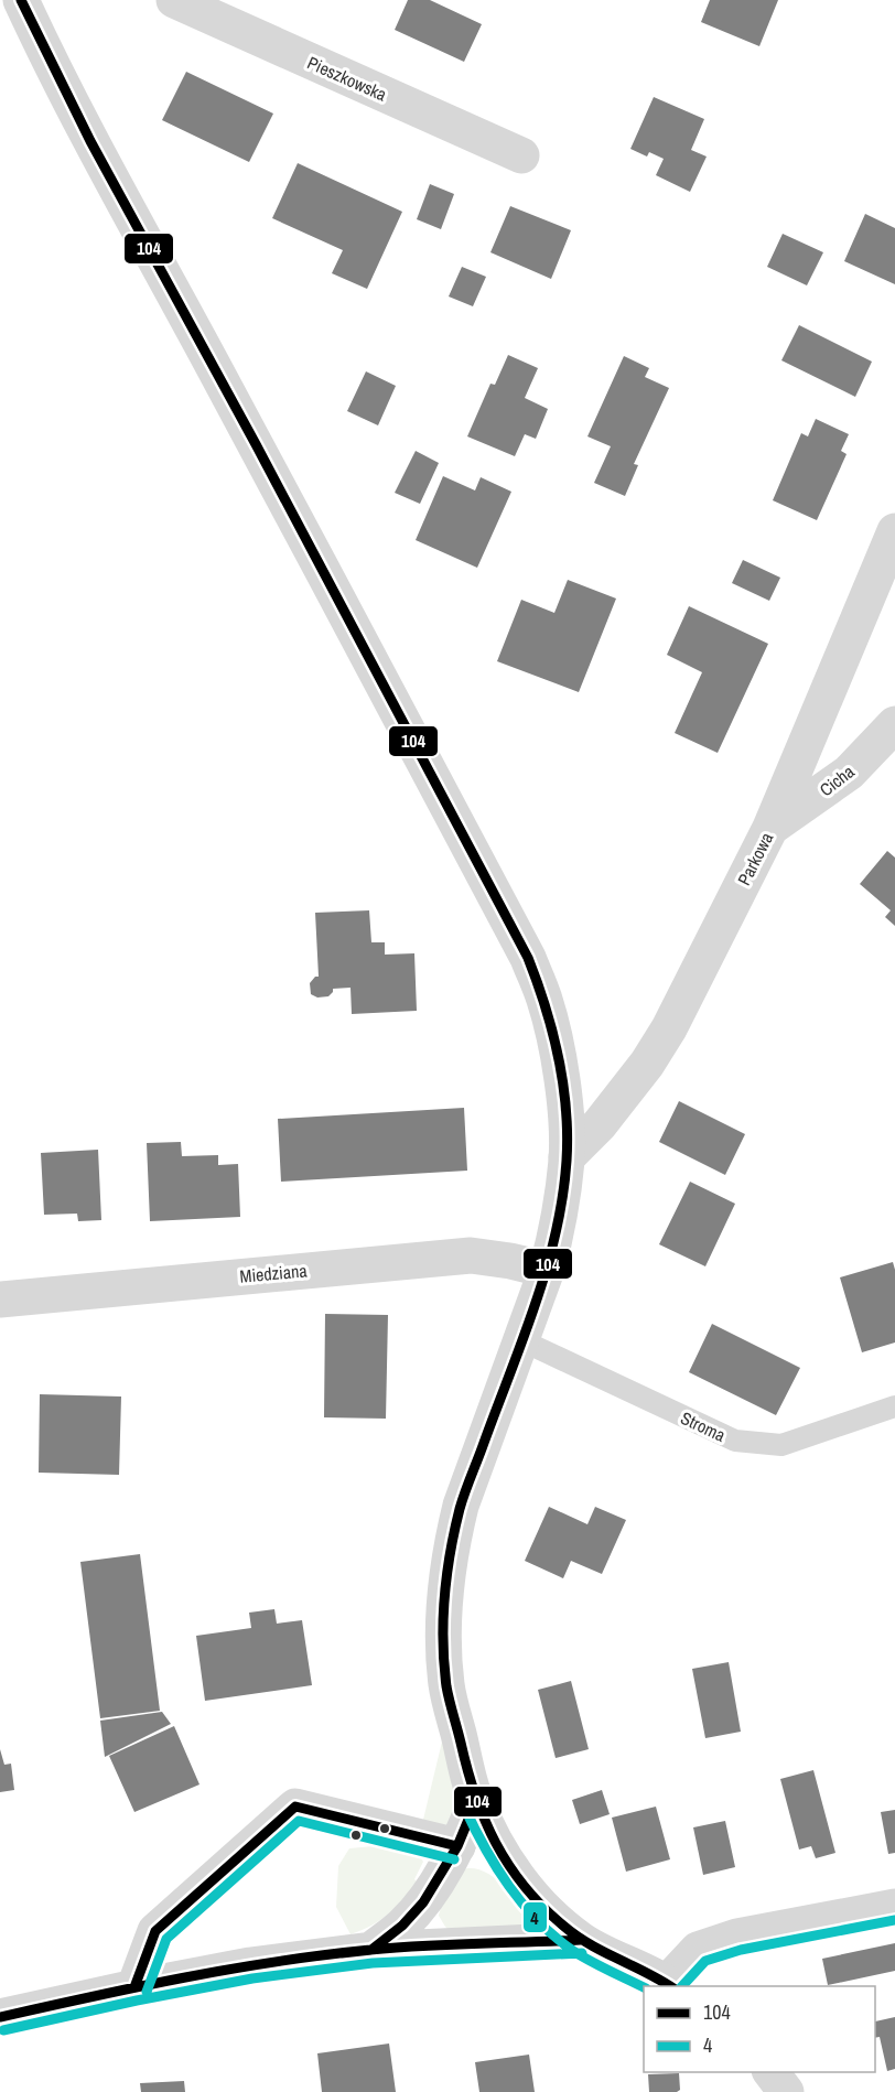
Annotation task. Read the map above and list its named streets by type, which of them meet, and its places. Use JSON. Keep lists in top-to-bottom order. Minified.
{"streets":{"street":["Pieszkowska","Cicha","Parkowa","Miedziana"],"lane":["Stroma"]},"crossings":[["Cicha","Parkowa"]],"lines":["transit line 104","transit line 4"],"legend":["104","4"]}
